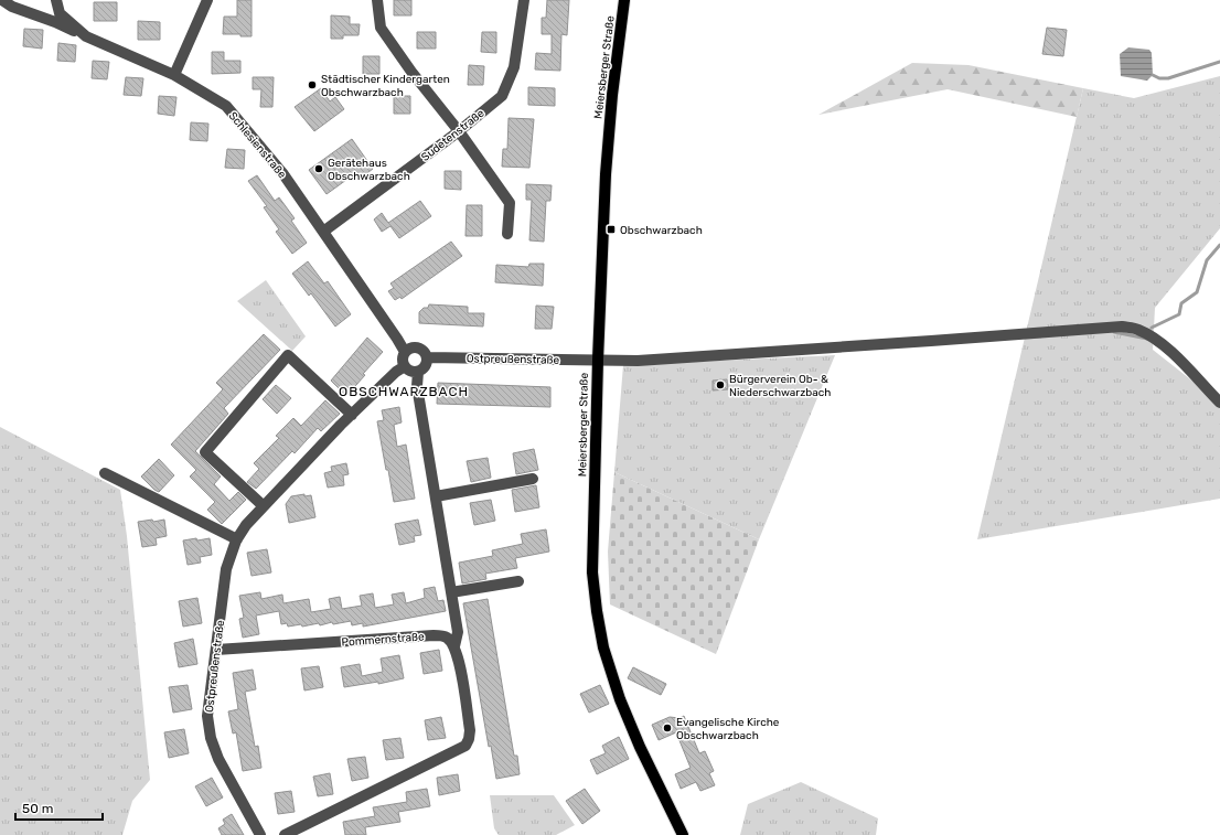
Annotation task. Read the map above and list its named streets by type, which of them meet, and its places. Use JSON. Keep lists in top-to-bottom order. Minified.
{"streets":{"main road":["Meiersberger Straße"],"street":["Sudetenstraße","Schlesienstraße","Ostpreußenstraße","Pommernstraße"]},"crossings":[["Meiersberger Straße","Ostpreußenstraße"],["Sudetenstraße","Schlesienstraße"],["Schlesienstraße","Ostpreußenstraße"],["Ostpreußenstraße","Pommernstraße"]],"districts":["OBSCHWARZBACH"],"places":{"other":["Städtischer Kindergarten Obschwarzbach","Gerätehaus Obschwarzbach","Bürgerverein Ob- & Niederschwarzbach","Evangelische Kirche Obschwarzbach"],"transit":["Obschwarzbach"]},"scale_bar":"50 m"}
